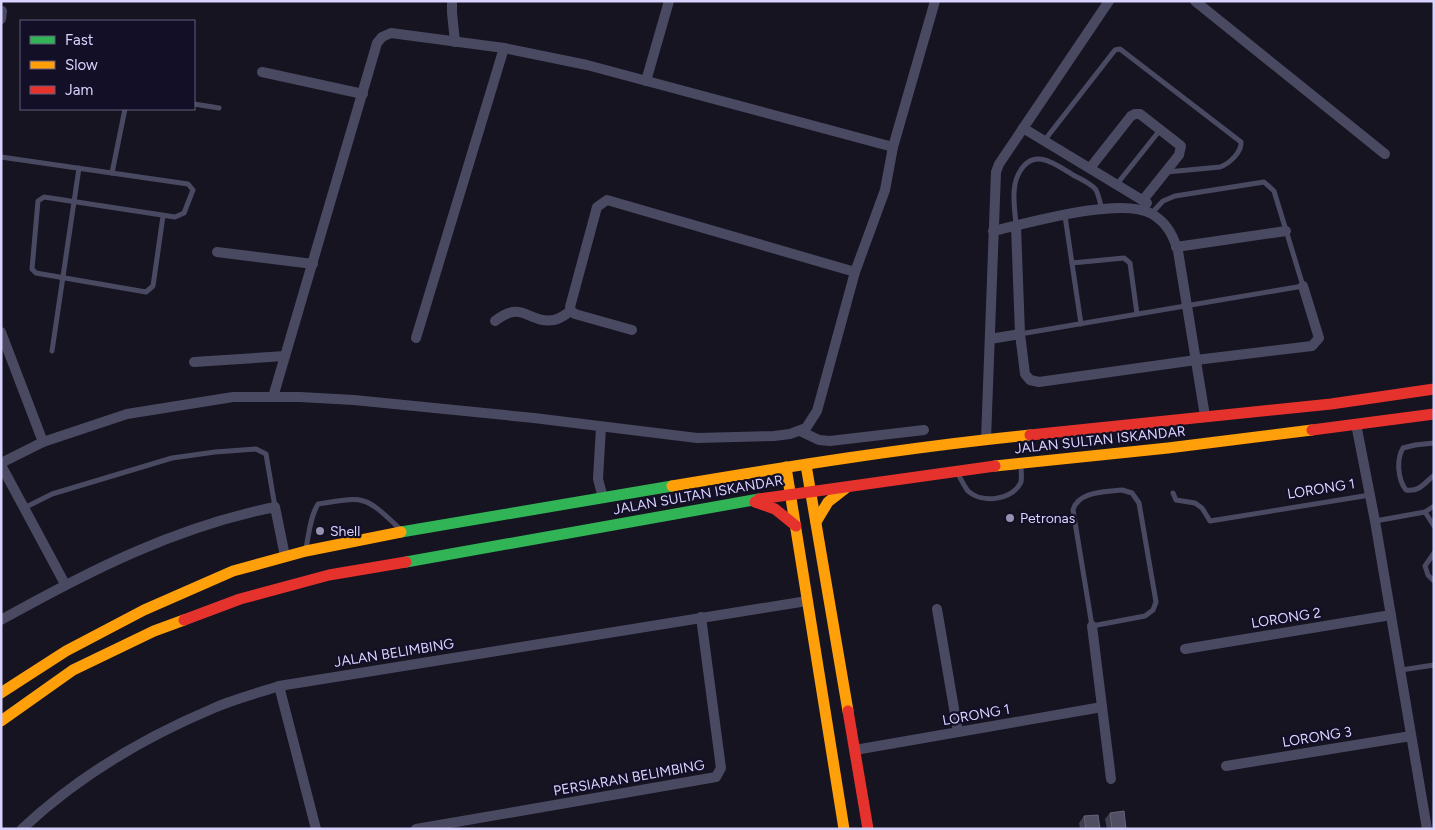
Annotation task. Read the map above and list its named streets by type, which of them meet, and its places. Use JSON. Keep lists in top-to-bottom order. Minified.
{"streets":{"main road":["JALAN SULTAN ISKANDAR"],"street":["LORONG 1","LORONG 2","JALAN BELIMBING","LORONG 3","PERSIARAN BELIMBING"]},"crossings":[["JALAN BELIMBING","PERSIARAN BELIMBING"]],"places":["Petronas","Shell"],"legend":["Fast","Slow","Jam"]}
